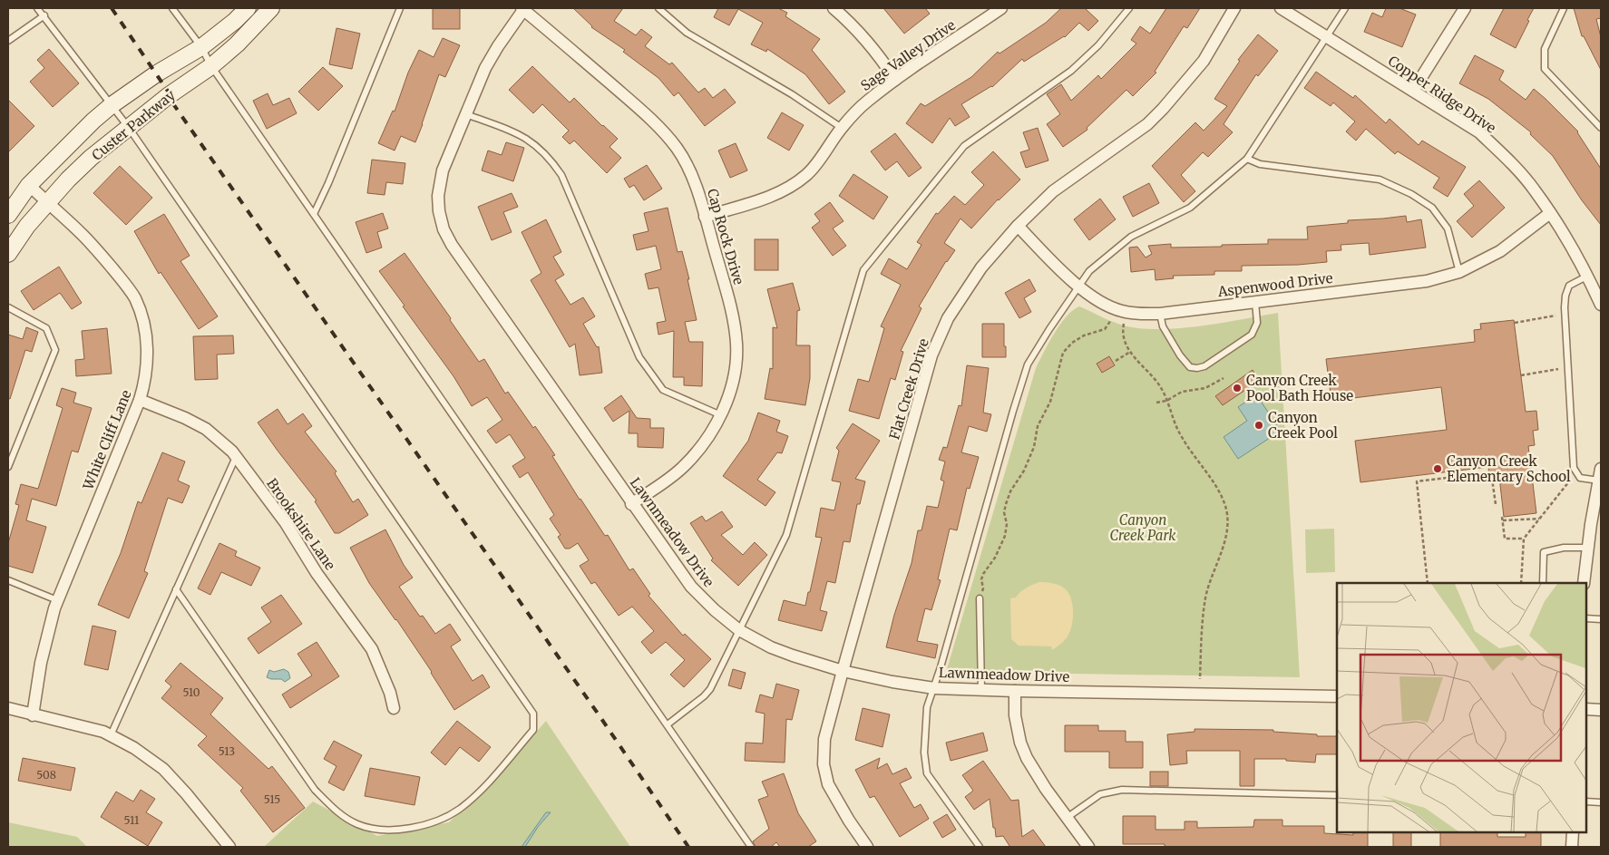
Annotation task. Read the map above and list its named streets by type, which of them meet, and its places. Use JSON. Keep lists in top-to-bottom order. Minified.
{"streets":{"street":["Sage Valley Drive","Copper Ridge Drive","Custer Parkway","Cap Rock Drive","Aspenwood Drive","Flat Creek Drive","White Cliff Lane","Brookshire Lane","Lawnmeadow Drive"]},"crossings":[["Sage Valley Drive","Cap Rock Drive"],["Copper Ridge Drive","Aspenwood Drive"],["Custer Parkway","White Cliff Lane"],["Cap Rock Drive","Lawnmeadow Drive"],["Aspenwood Drive","Flat Creek Drive"],["Flat Creek Drive","Lawnmeadow Drive"],["White Cliff Lane","Brookshire Lane"]],"parks":["Canyon Creek Park"],"places":["Canyon Creek Pool Bath House","Canyon Creek Pool","Canyon Creek Elementary School"],"house_numbers":["510","513","508","515","511"]}
